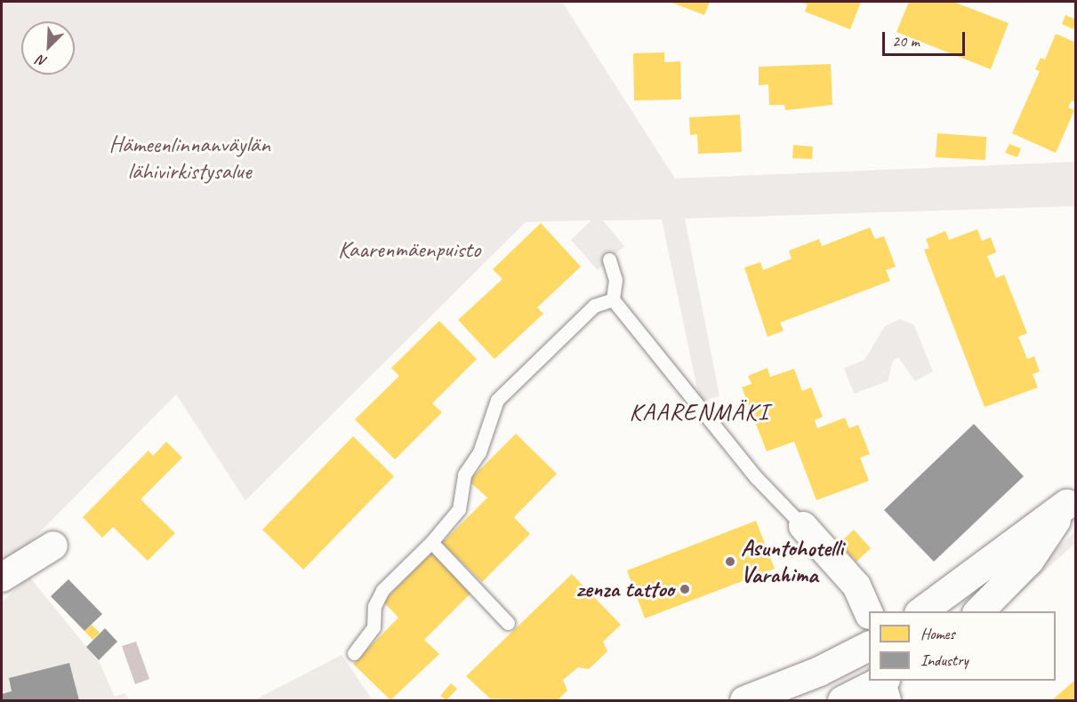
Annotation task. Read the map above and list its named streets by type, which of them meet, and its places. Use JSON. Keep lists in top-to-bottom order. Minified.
{"districts":["KAARENMÄKI"],"parks":["Hämeenlinnanväylän lähivirkistysalue","Kaarenmäenpuisto"],"places":["Asuntohotelli Varahima","zenza tattoo"],"legend":["Homes","Industry"],"scale_bar":"20 m","north":"bottom left"}
